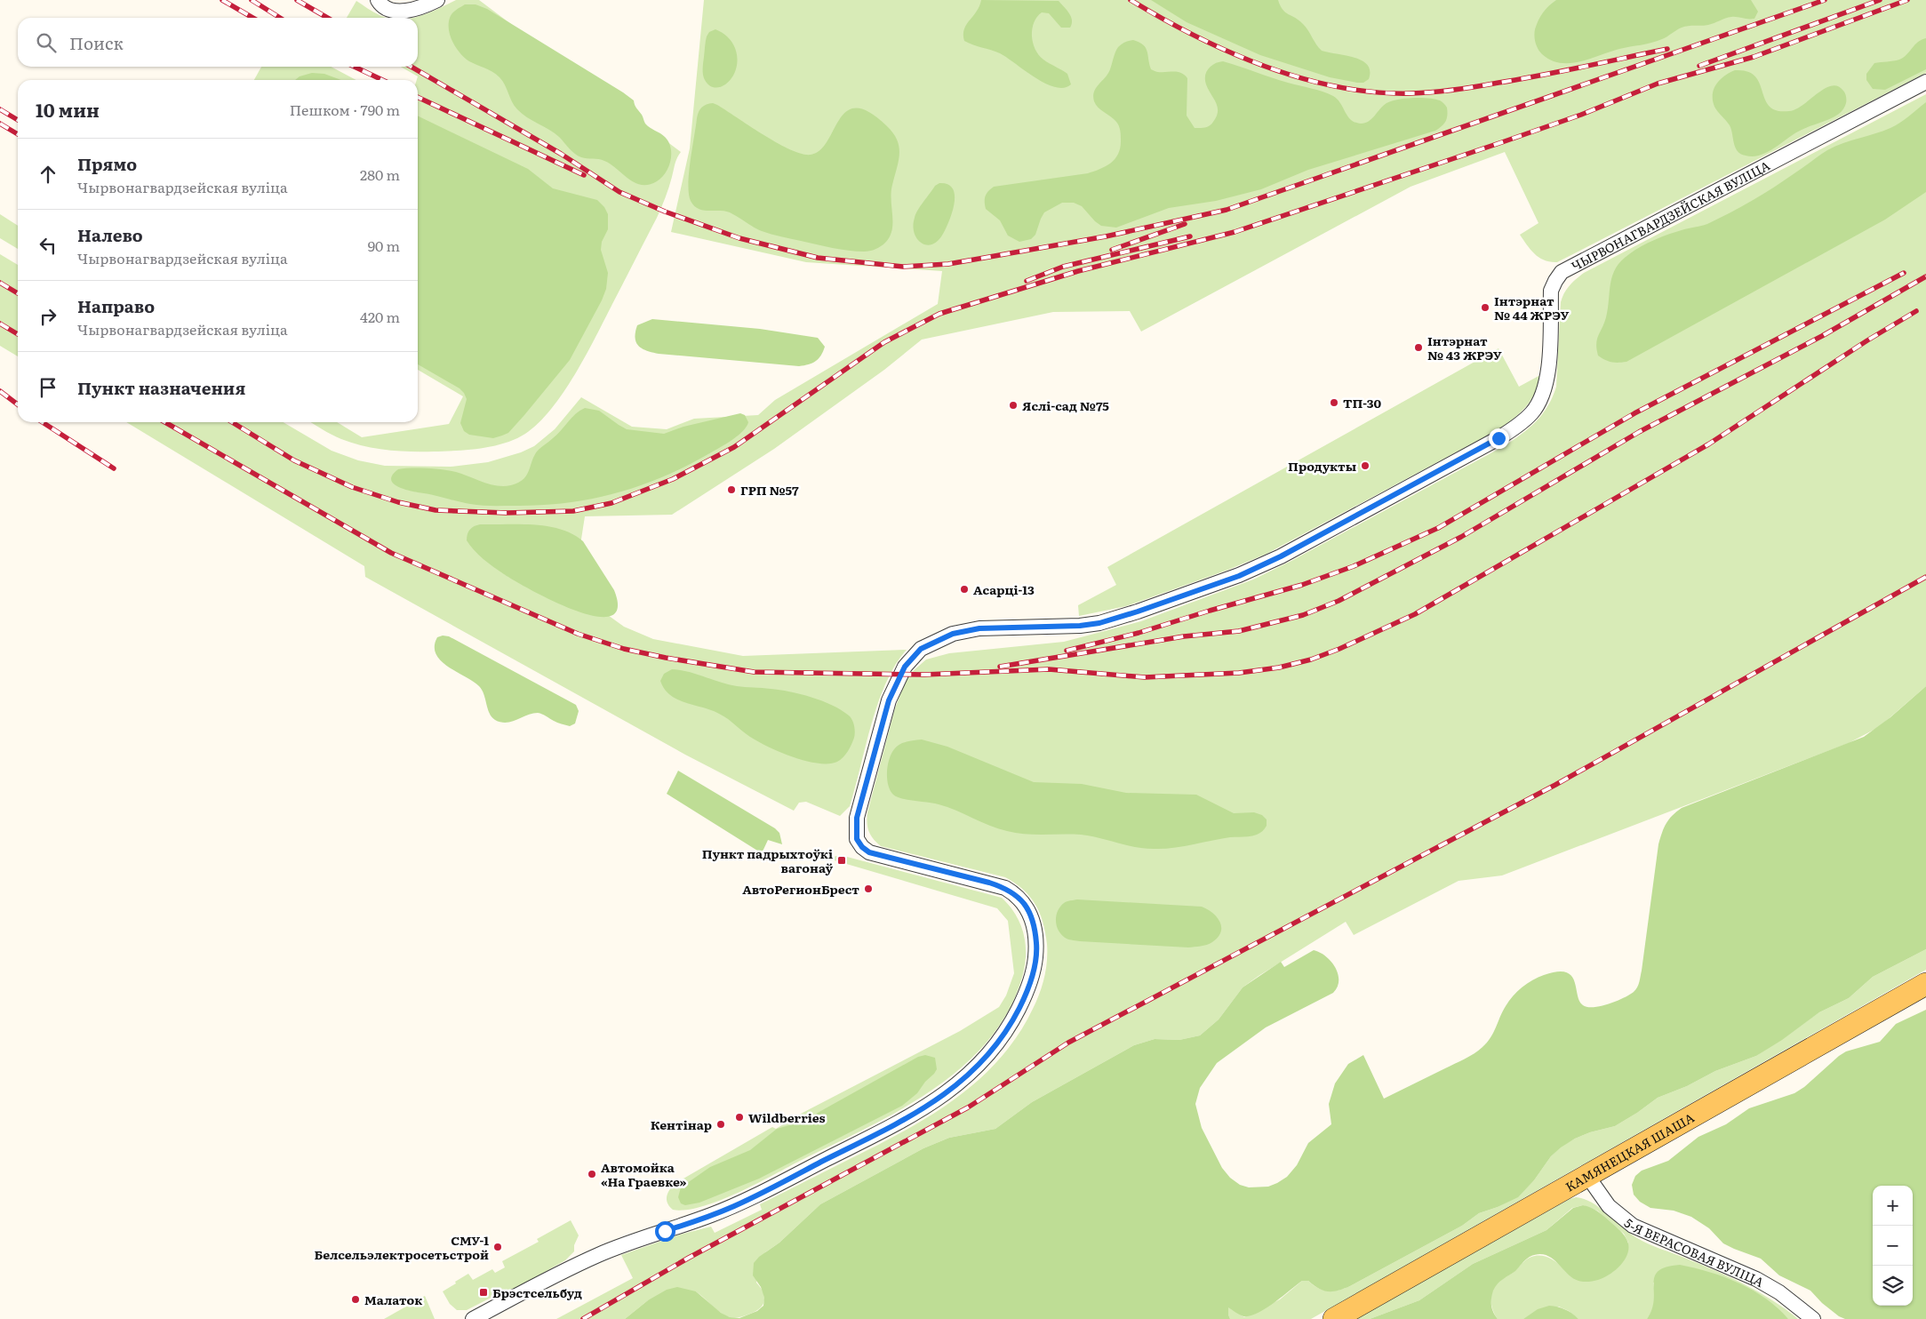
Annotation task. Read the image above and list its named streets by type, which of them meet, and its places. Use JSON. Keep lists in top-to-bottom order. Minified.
{"streets":{"main road":["КАМЯНЕЦКАЯ ШАША"],"street":["ЧЫРВОНАГВАРДЗЕЙСКАЯ ВУЛІЦА","5-Я ВЕРАСОВАЯ ВУЛІЦА"]},"crossings":[["КАМЯНЕЦКАЯ ШАША","5-Я ВЕРАСОВАЯ ВУЛІЦА"]],"places":{"other":["Інтэрнат № 44 ЖРЭУ","Інтэрнат № 43 ЖРЭУ","ТП-30","Яслі-сад №75","Продукты","ГРП №57","Асарці-13","АвтоРегионБрест","Wildberries","Кентінар","Автомойка «На Граевке»","СМУ-1 Белсельэлектросетьстрой","Малаток"],"transit":["Пункт падрыхтоўкі вагонаў","Брэстсельбуд"]},"page":{"search":"Поиск","heading":["10 мин","Пешком · 790 m"],"list":[["Прямо","Чырвонагвардзейская вуліца","280 m"],["Налево","Чырвонагвардзейская вуліца","90 m"],["Направо","Чырвонагвардзейская вуліца","420 m"],"Пункт назначения"],"map_buttons":["+","−"]}}
